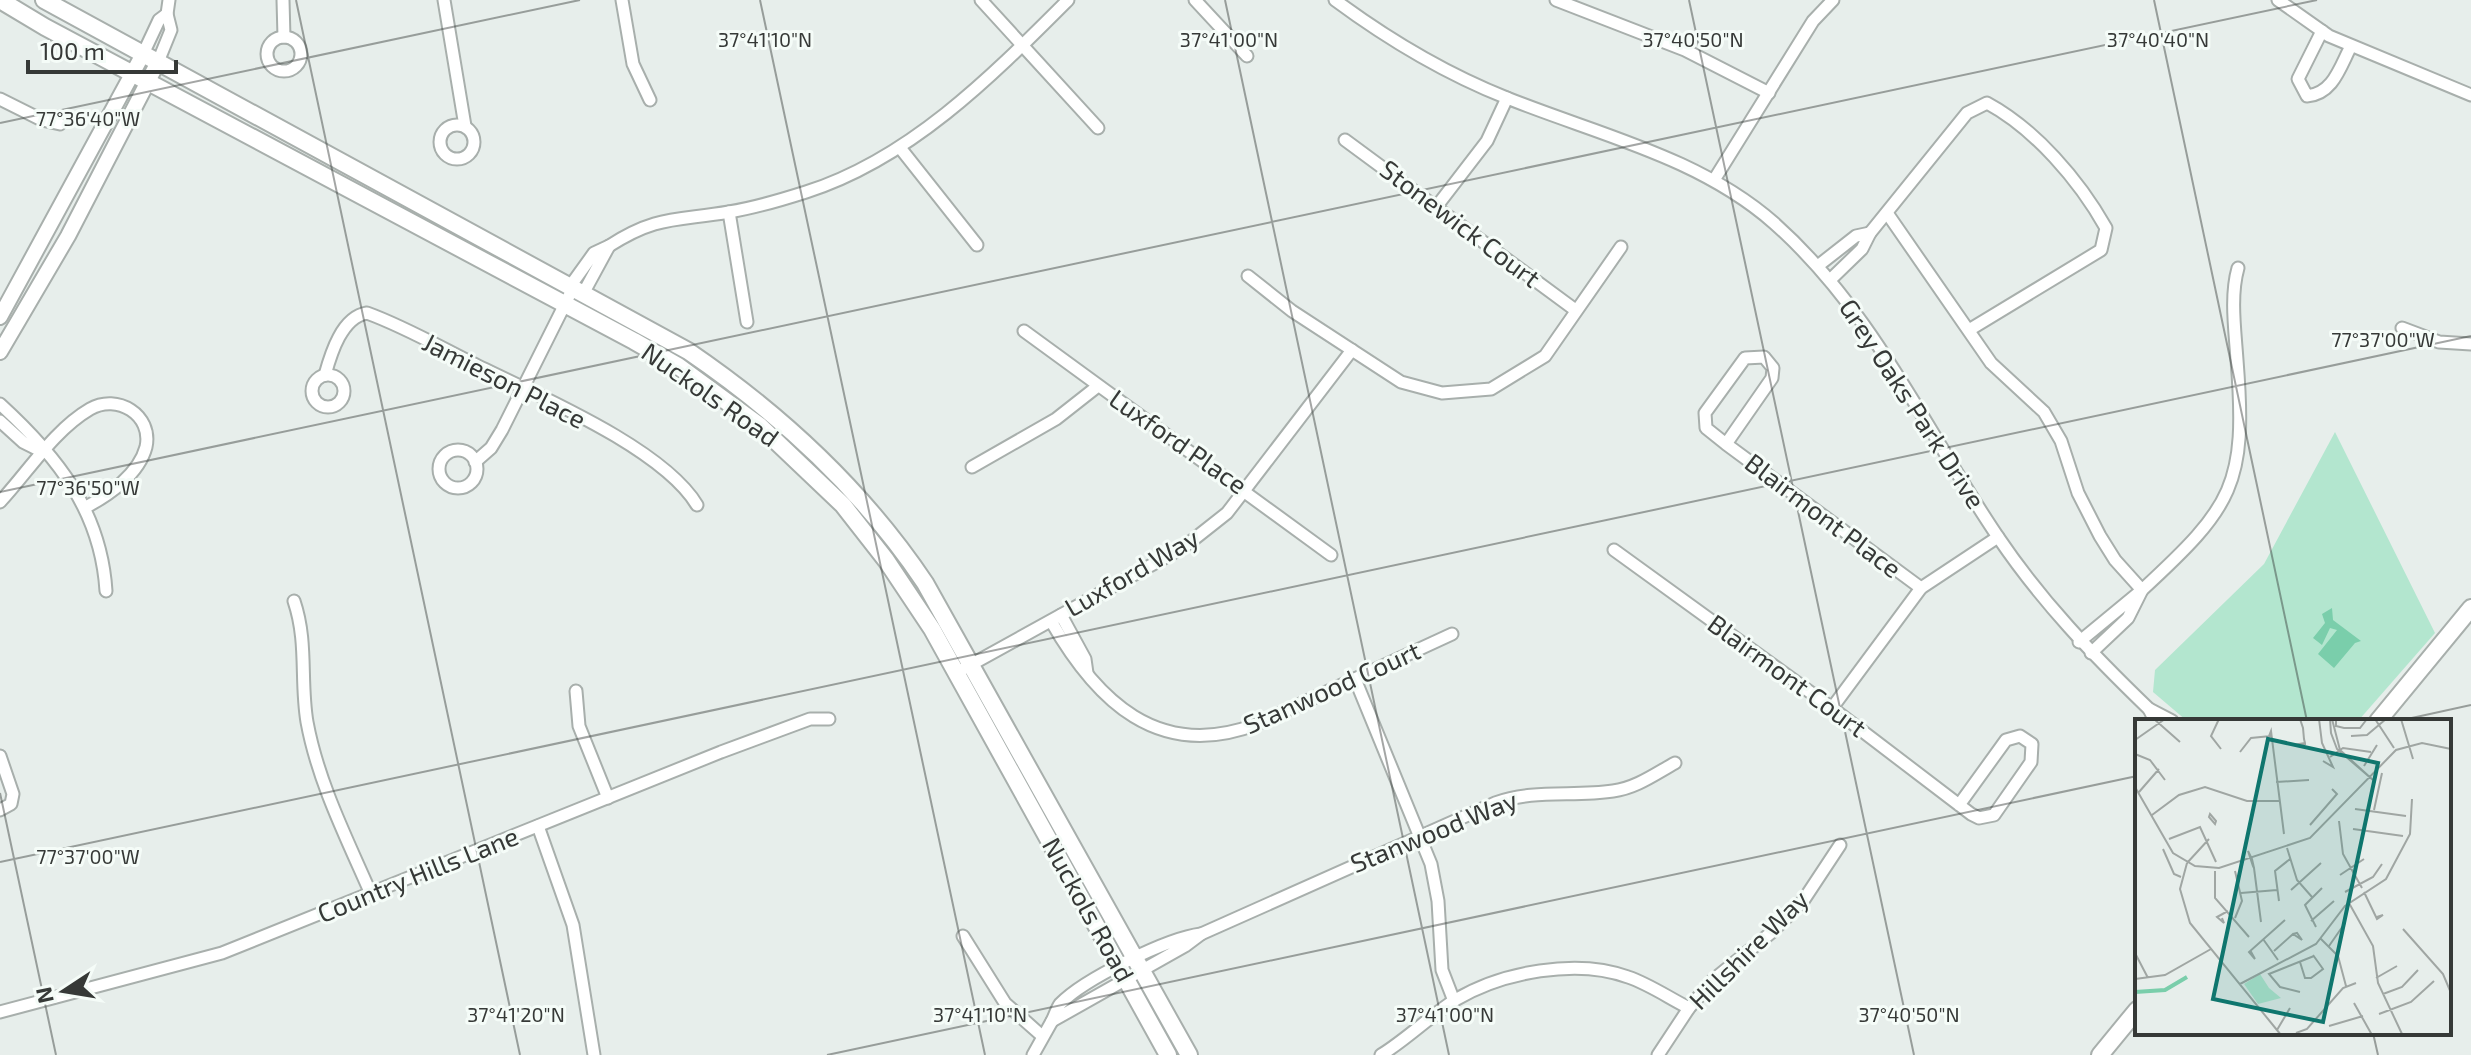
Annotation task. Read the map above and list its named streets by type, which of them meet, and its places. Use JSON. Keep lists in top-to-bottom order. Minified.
{"streets":{"main road":["Nuckols Road"],"street":["Stonewick Court","Jamieson Place","Grey Oaks Park Drive","Luxford Place","Blairmont Place","Luxford Way","Blairmont Court","Stanwood Court","Stanwood Way","Country Hills Lane","Hillshire Way"]},"crossings":[["Nuckols Road","Luxford Way"],["Nuckols Road","Stanwood Way"],["Luxford Place","Luxford Way"],["Luxford Way","Stanwood Court"]],"scale_bar":"100 m","north":"left","coordinates":["37°41'10\"N","37°41'00\"N","37°40'50\"N","37°40'40\"N","77°36'40\"W","77°37'00\"W","77°36'50\"W","37°41'20\"N"]}
